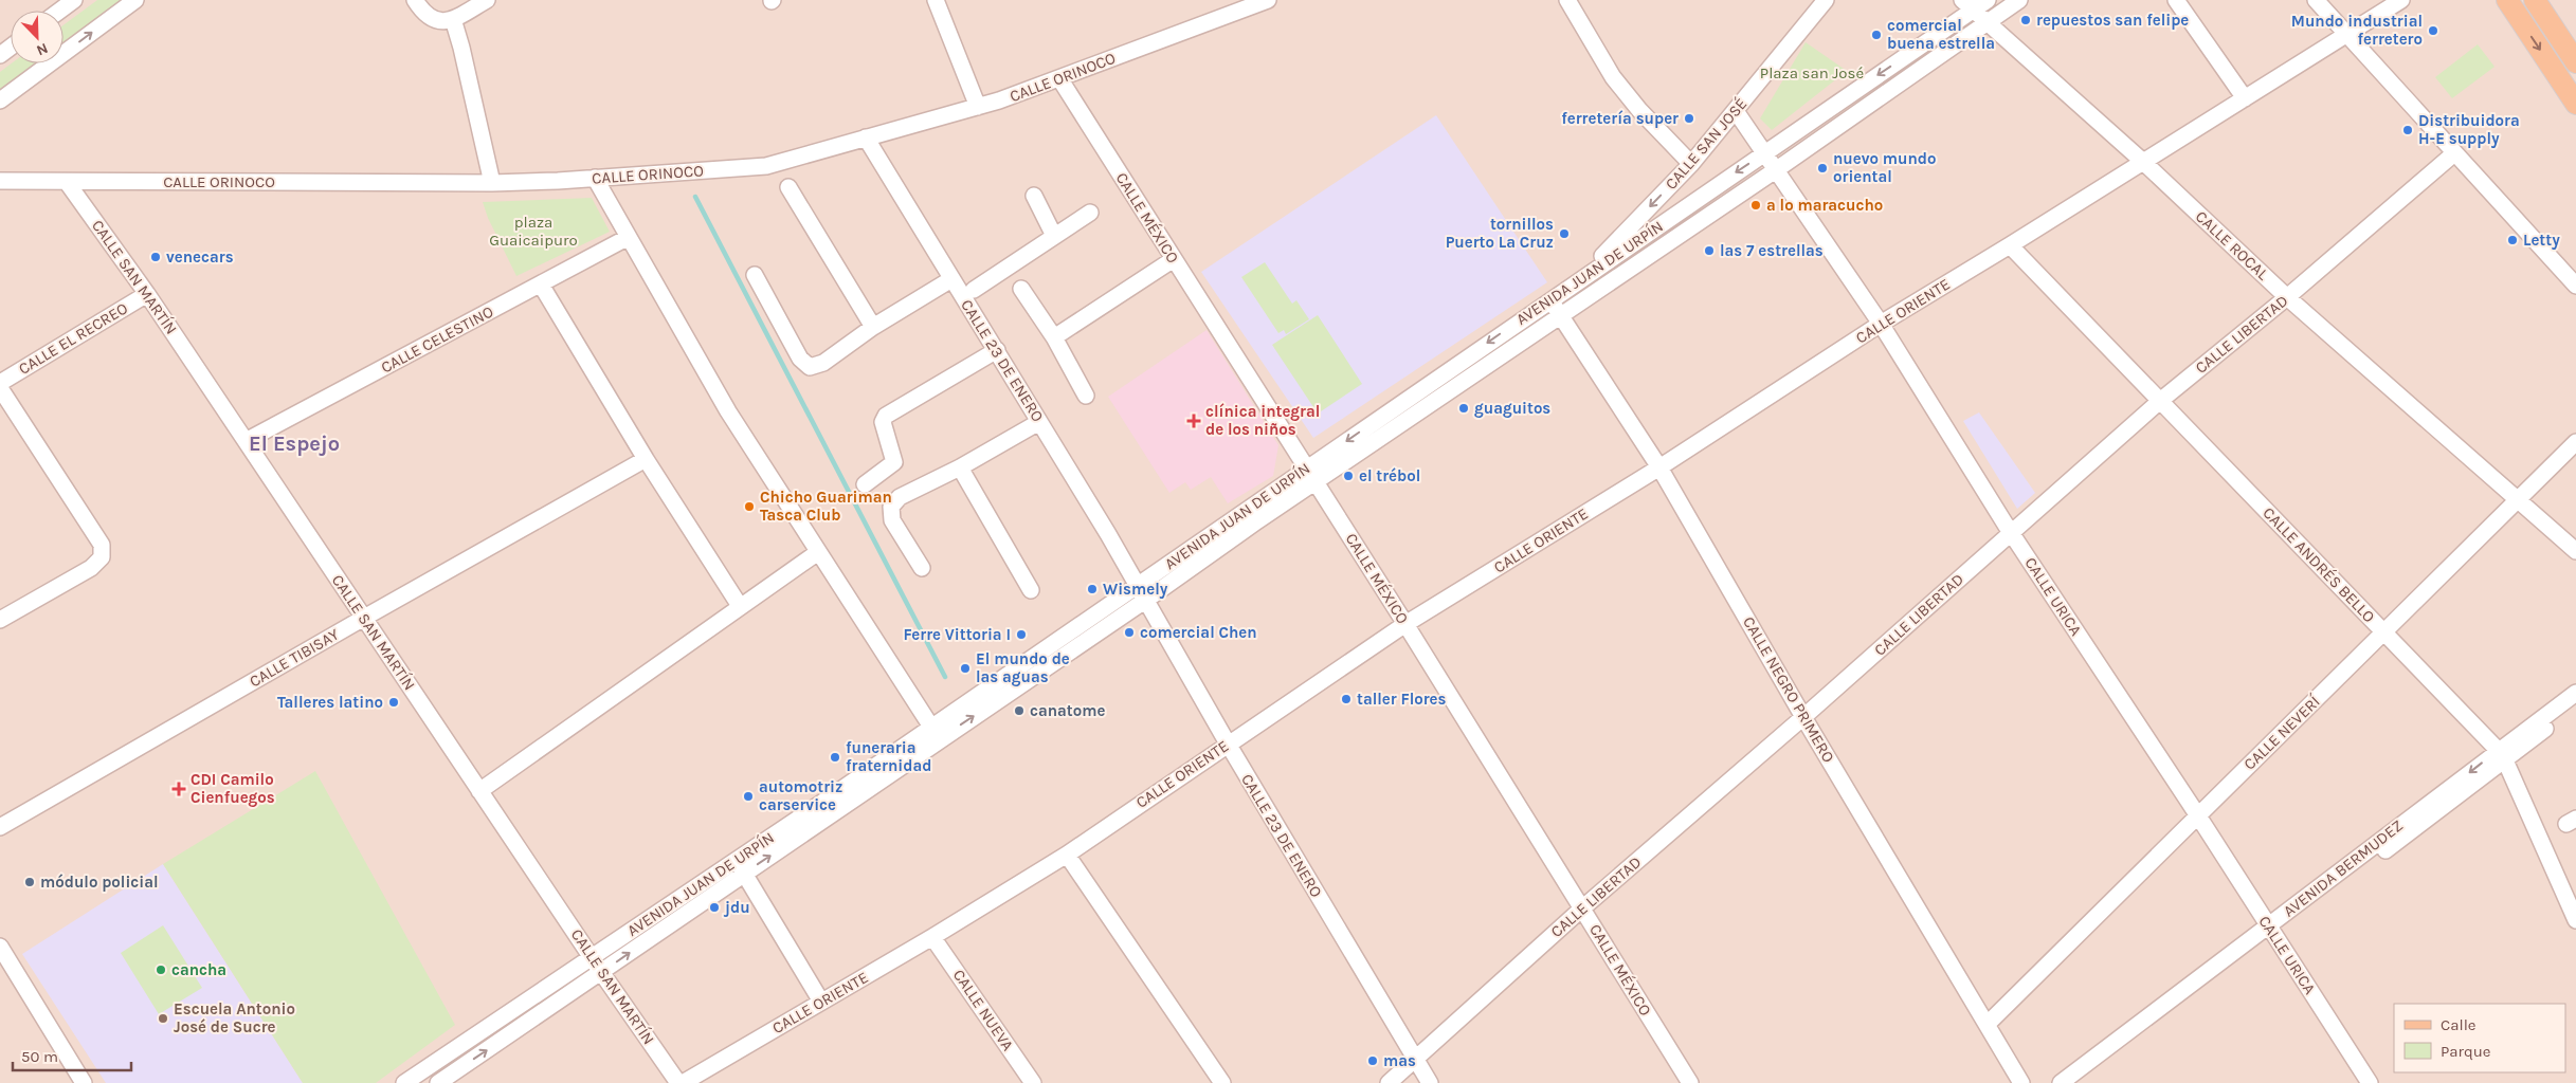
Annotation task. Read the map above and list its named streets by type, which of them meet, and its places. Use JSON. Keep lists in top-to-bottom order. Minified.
{"streets":{"street":["CALLE ORINOCO","CALLE SAN JOSÉ","CALLE MÉXICO","CALLE ROCAL","AVENIDA JUAN DE URPÍN","CALLE SAN MARTÍN","CALLE ORIENTE","CALLE LIBERTAD","CALLE EL RECREO","CALLE CELESTINO","CALLE 23 DE ENERO","CALLE ANDRÉS BELLO","CALLE URICA","CALLE TIBISAY","CALLE NEGRO PRIMERO","CALLE NEVERÍ","AVENIDA BERMUDEZ","CALLE NUEVA"]},"crossings":[["CALLE ORINOCO","CALLE MÉXICO"],["CALLE ORINOCO","CALLE SAN MARTÍN"],["CALLE ORINOCO","CALLE 23 DE ENERO"],["CALLE SAN JOSÉ","AVENIDA JUAN DE URPÍN"],["CALLE SAN JOSÉ","CALLE URICA"],["CALLE MÉXICO","AVENIDA JUAN DE URPÍN"],["CALLE MÉXICO","CALLE ORIENTE"],["CALLE MÉXICO","CALLE LIBERTAD"],["CALLE ROCAL","AVENIDA JUAN DE URPÍN"],["CALLE ROCAL","CALLE ORIENTE"],["CALLE ROCAL","CALLE LIBERTAD"],["CALLE ROCAL","CALLE NEVERÍ"],["AVENIDA JUAN DE URPÍN","CALLE SAN MARTÍN"],["AVENIDA JUAN DE URPÍN","CALLE 23 DE ENERO"],["AVENIDA JUAN DE URPÍN","CALLE URICA"],["AVENIDA JUAN DE URPÍN","CALLE NEGRO PRIMERO"],["CALLE SAN MARTÍN","CALLE EL RECREO"],["CALLE SAN MARTÍN","CALLE CELESTINO"],["CALLE SAN MARTÍN","CALLE TIBISAY"],["CALLE ORIENTE","CALLE 23 DE ENERO"],["CALLE ORIENTE","CALLE ANDRÉS BELLO"],["CALLE ORIENTE","CALLE URICA"],["CALLE ORIENTE","CALLE NEGRO PRIMERO"],["CALLE ORIENTE","CALLE NUEVA"],["CALLE LIBERTAD","CALLE 23 DE ENERO"],["CALLE LIBERTAD","CALLE ANDRÉS BELLO"],["CALLE LIBERTAD","CALLE URICA"],["CALLE LIBERTAD","CALLE NEGRO PRIMERO"],["CALLE ANDRÉS BELLO","CALLE NEVERÍ"],["CALLE ANDRÉS BELLO","AVENIDA BERMUDEZ"],["CALLE URICA","CALLE NEVERÍ"],["CALLE URICA","AVENIDA BERMUDEZ"],["CALLE NEGRO PRIMERO","CALLE NEVERÍ"]],"one_way":["CALLE SAN JOSÉ"],"districts":["El Espejo"],"parks":["Plaza san José","plaza Guaicaipuro"],"places":{"other":["repuestos san felipe","Mundo industrial ferretero","comercial buena estrella","ferretería super","Distribuidora H-E supply","nuevo mundo oriental","a lo maracucho","tornillos Puerto La Cruz","Letty","las 7 estrellas","venecars","guaguitos","el trébol","Chicho Guariman Tasca Club","Wismely","comercial Chen","Ferre Vittoria I","El mundo de las aguas","taller Flores","Talleres latino","canatome","funeraria fraternidad","automotriz carservice","módulo policial","jdu","cancha","Escuela Antonio José de Sucre","mas"],"health":["clínica integral de los niños","CDI Camilo Cienfuegos"]},"legend":["Calle","Parque"],"scale_bar":"50 m","north":"bottom right"}
